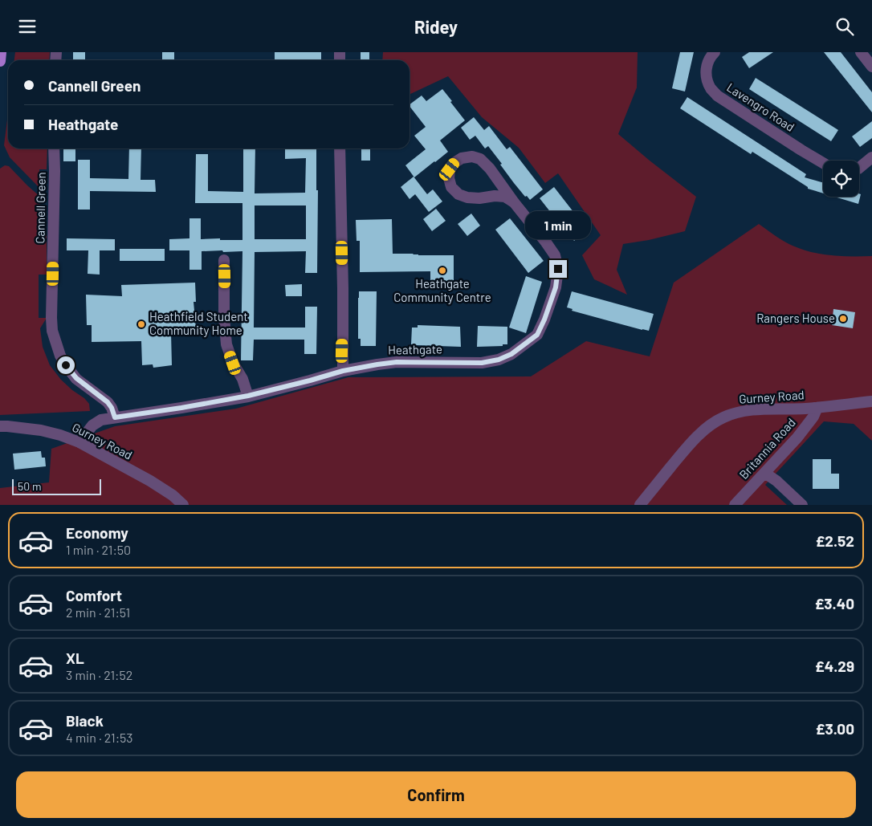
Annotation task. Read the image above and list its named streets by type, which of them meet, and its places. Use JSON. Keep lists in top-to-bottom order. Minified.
{"streets":{"street":["Lavengro Road","Cannell Green","Heathgate","Gurney Road","Britannia Road"]},"crossings":[["Cannell Green","Heathgate"],["Heathgate","Gurney Road"],["Gurney Road","Britannia Road"]],"places":["Heathgate Community Centre","Rangers House","Heathfield Student Community Home"],"scale_bar":"50 m","page":{"header":"Ridey","banner":["Cannell Green","Heathgate"],"bubble":"1 min","scale":"50 m","list":[{"name":"Economy","note":"1 min · 21:50","value":"£2.52"},{"name":"Comfort","note":"2 min · 21:51","value":"£3.40"},{"name":"XL","note":"3 min · 21:52","value":"£4.29"},{"name":"Black","note":"4 min · 21:53","value":"£3.00"}],"buttons":"Confirm"}}
